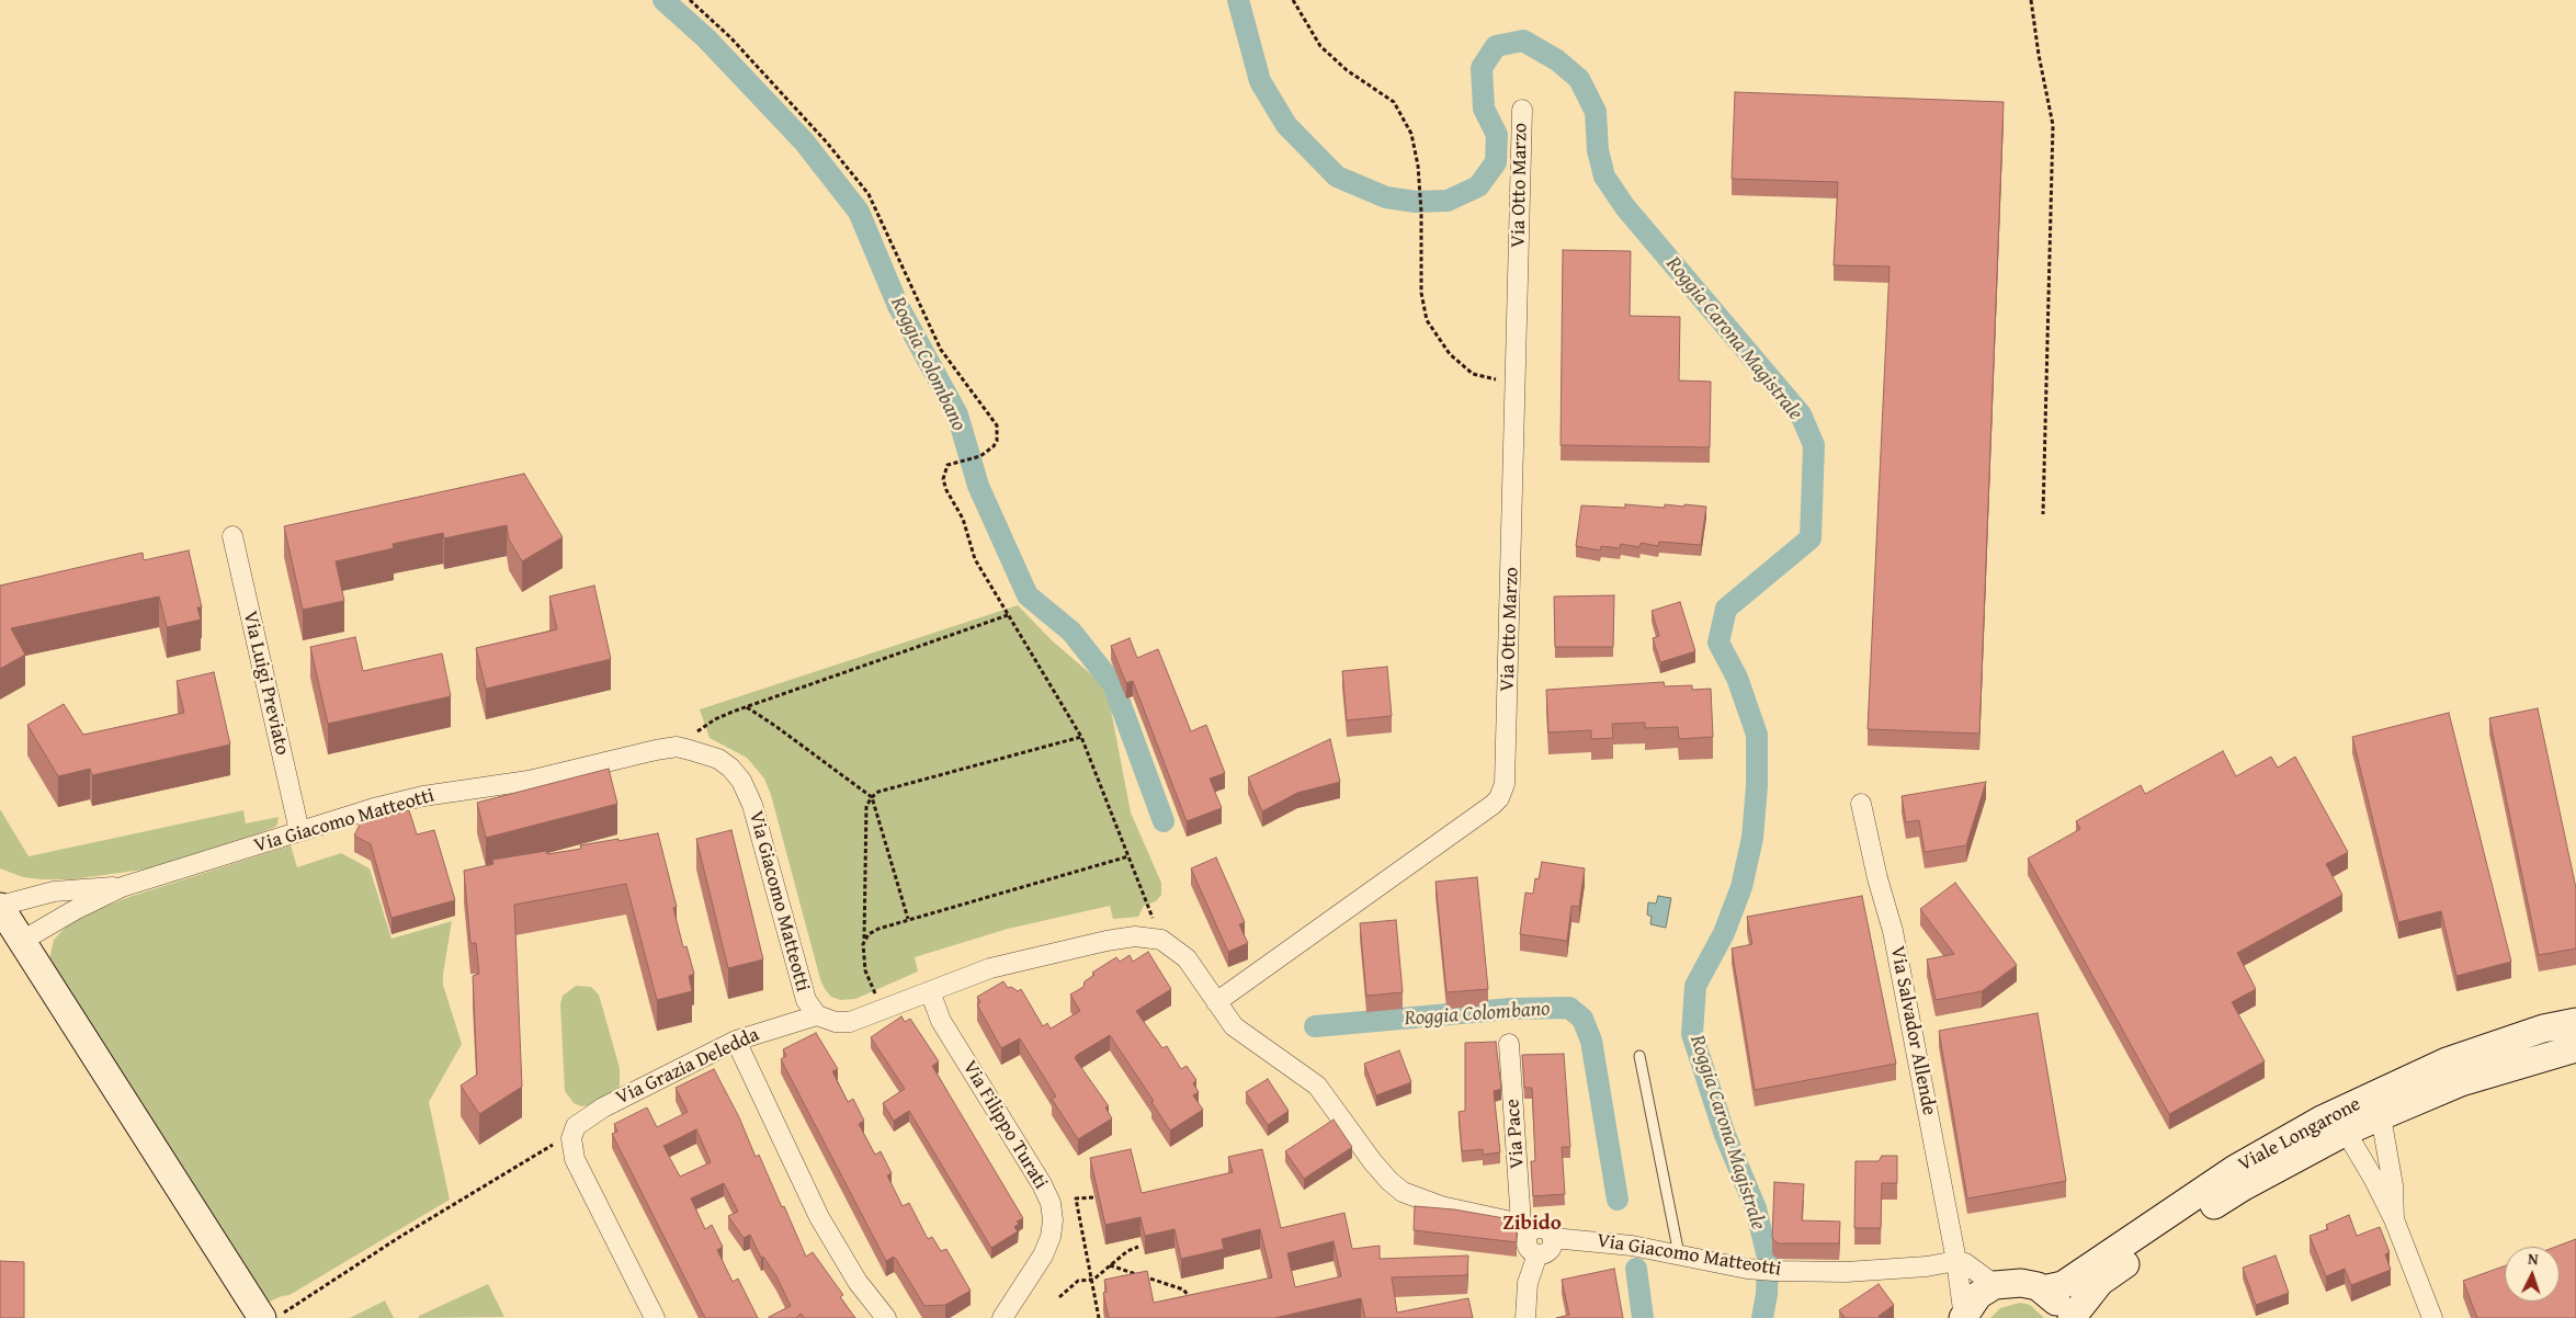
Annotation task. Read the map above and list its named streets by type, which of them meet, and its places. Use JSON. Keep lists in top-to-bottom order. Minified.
{"streets":{"main road":["Viale Longarone"],"street":["Via Otto Marzo","Via Luigi Previato","Via Giacomo Matteotti","Via Salvador Allende","Via Grazia Deledda","Via Filippo Turati","Via Pace"]},"crossings":[["Via Luigi Previato","Via Giacomo Matteotti"],["Via Giacomo Matteotti","Via Salvador Allende"],["Via Giacomo Matteotti","Via Grazia Deledda"],["Via Giacomo Matteotti","Via Filippo Turati"],["Via Giacomo Matteotti","Via Pace"]],"districts":["Zibido"],"water":["Roggia Carona Magistrale","Roggia Colombano"],"north":"top"}
